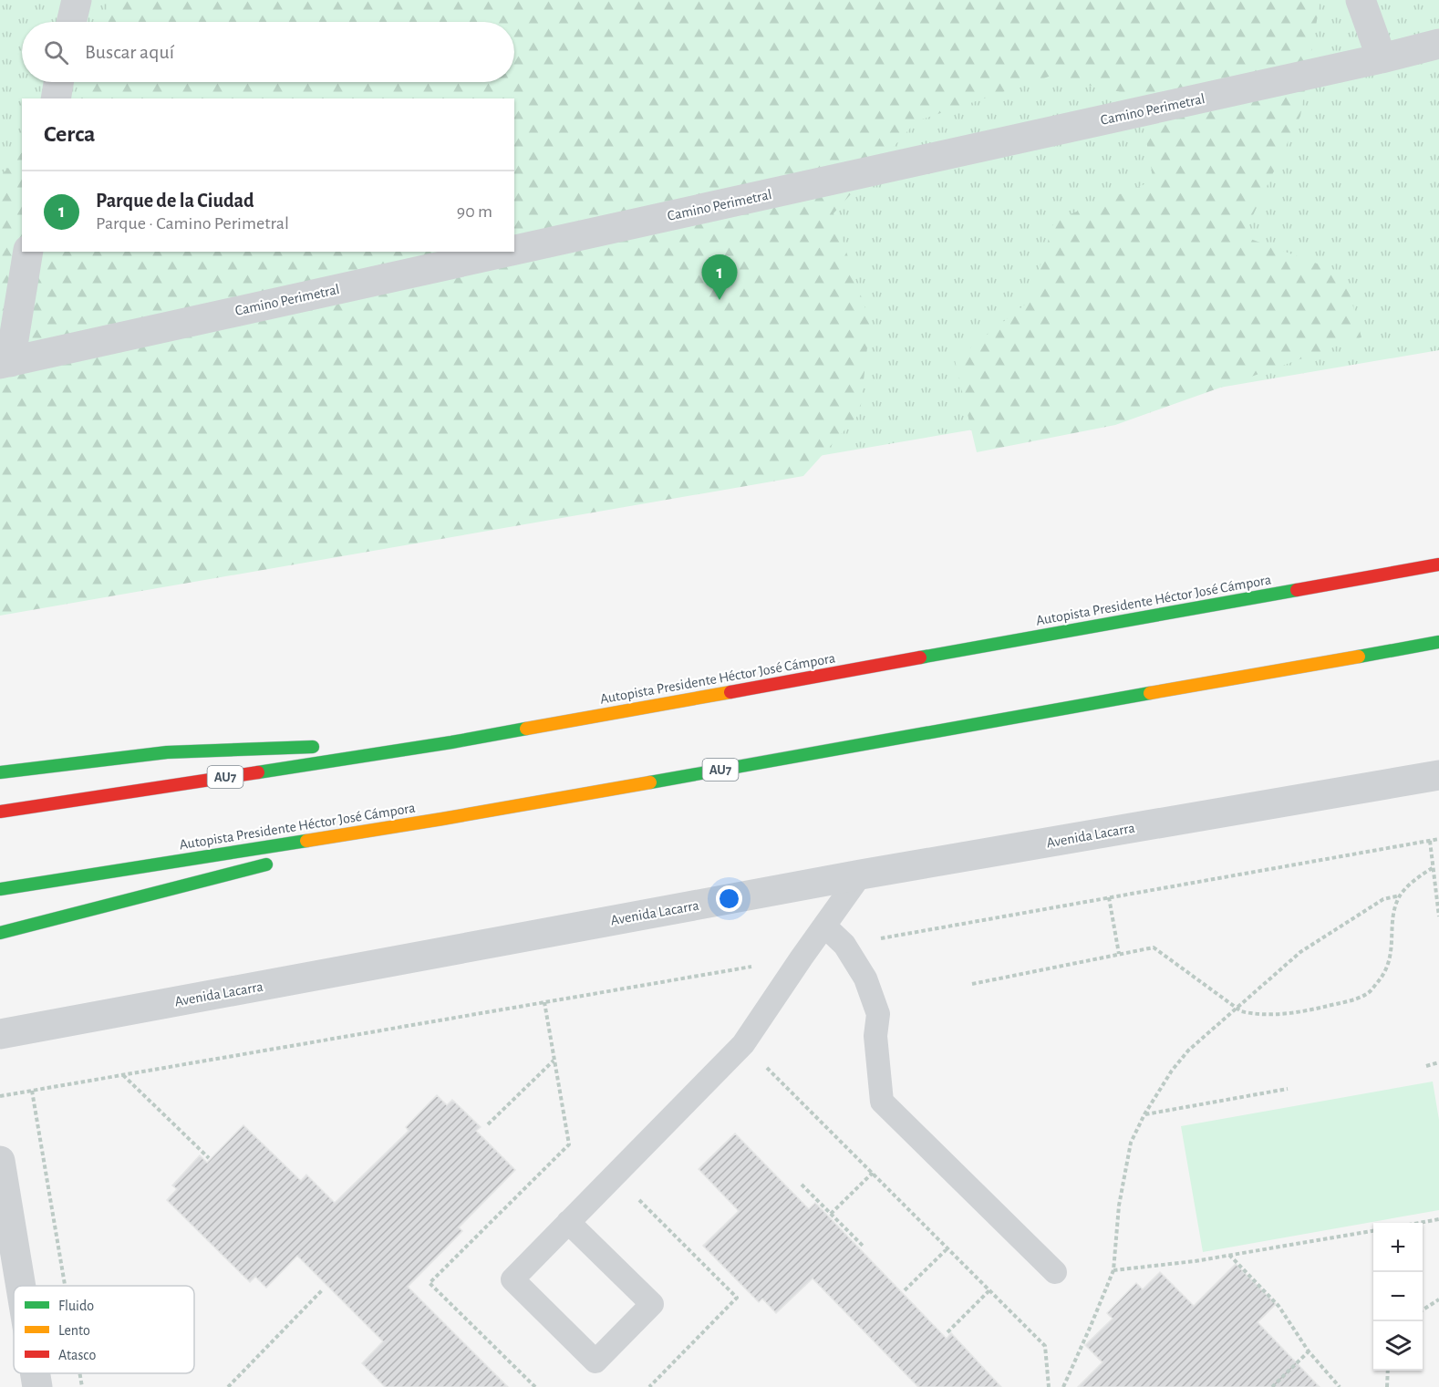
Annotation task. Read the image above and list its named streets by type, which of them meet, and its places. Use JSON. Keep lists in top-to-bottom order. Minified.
{"streets":{"highway":["Autopista Presidente Héctor José Cámpora","AU7"],"street":["Camino Perimetral","Avenida Lacarra"]},"legend":["Fluido","Lento","Atasco"],"page":{"search":"Buscar aquí","heading":"Cerca","list":[{"mark":"1","name":"Parque de la Ciudad","note":"Parque · Camino Perimetral","value":"90 m"}],"pins":"1","map_buttons":["+","−"]}}
